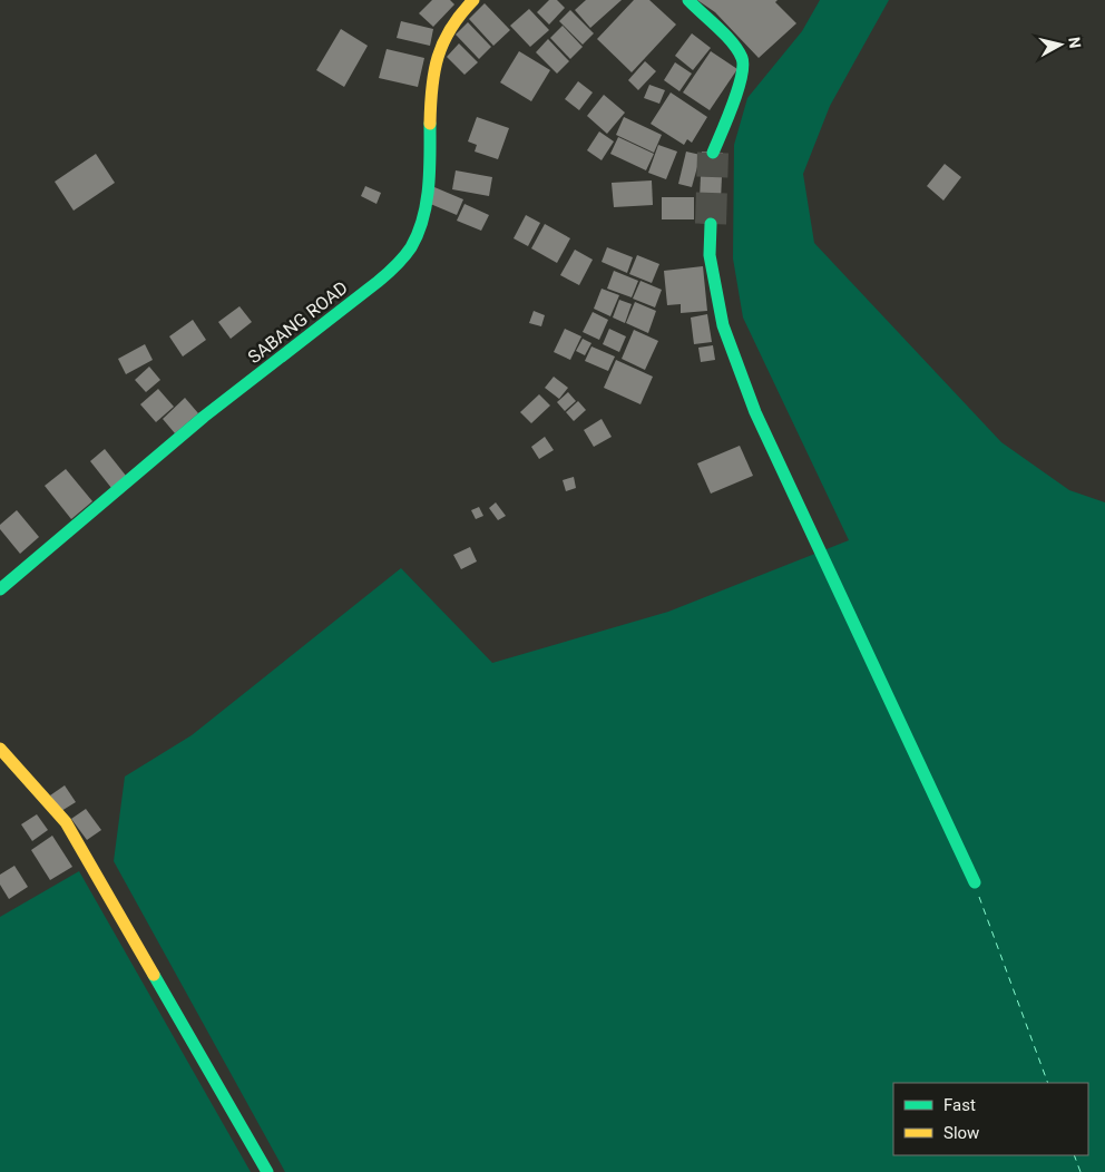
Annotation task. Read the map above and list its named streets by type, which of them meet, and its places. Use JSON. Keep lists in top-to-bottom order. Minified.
{"streets":{"street":["SABANG ROAD"]},"legend":["Fast","Slow"],"north":"right"}
